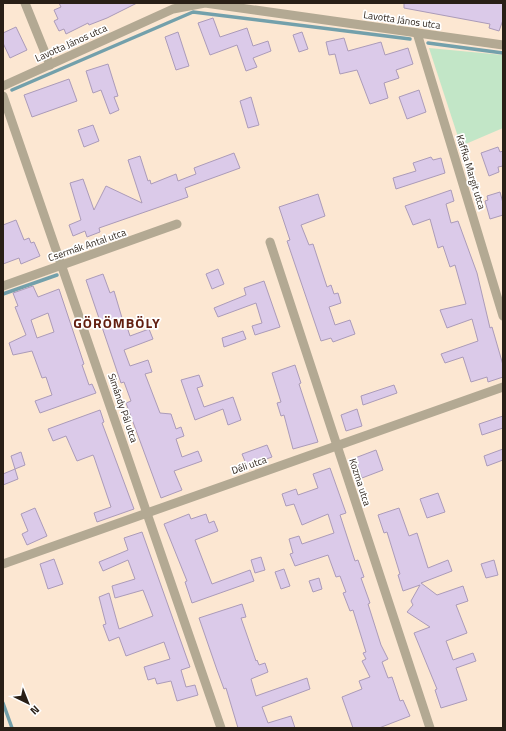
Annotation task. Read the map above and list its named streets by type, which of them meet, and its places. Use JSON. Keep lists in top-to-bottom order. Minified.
{"streets":{"street":["Lavotta János utca","Kaffka Margit utca","Csermák Antal utca","Simándy Pál utca","Déli utca","Kozma utca"]},"crossings":[["Lavotta János utca","Kaffka Margit utca"],["Csermák Antal utca","Simándy Pál utca"],["Simándy Pál utca","Déli utca"],["Déli utca","Kozma utca"]],"districts":["GÖRÖMBÖLY"],"north":"bottom right"}
